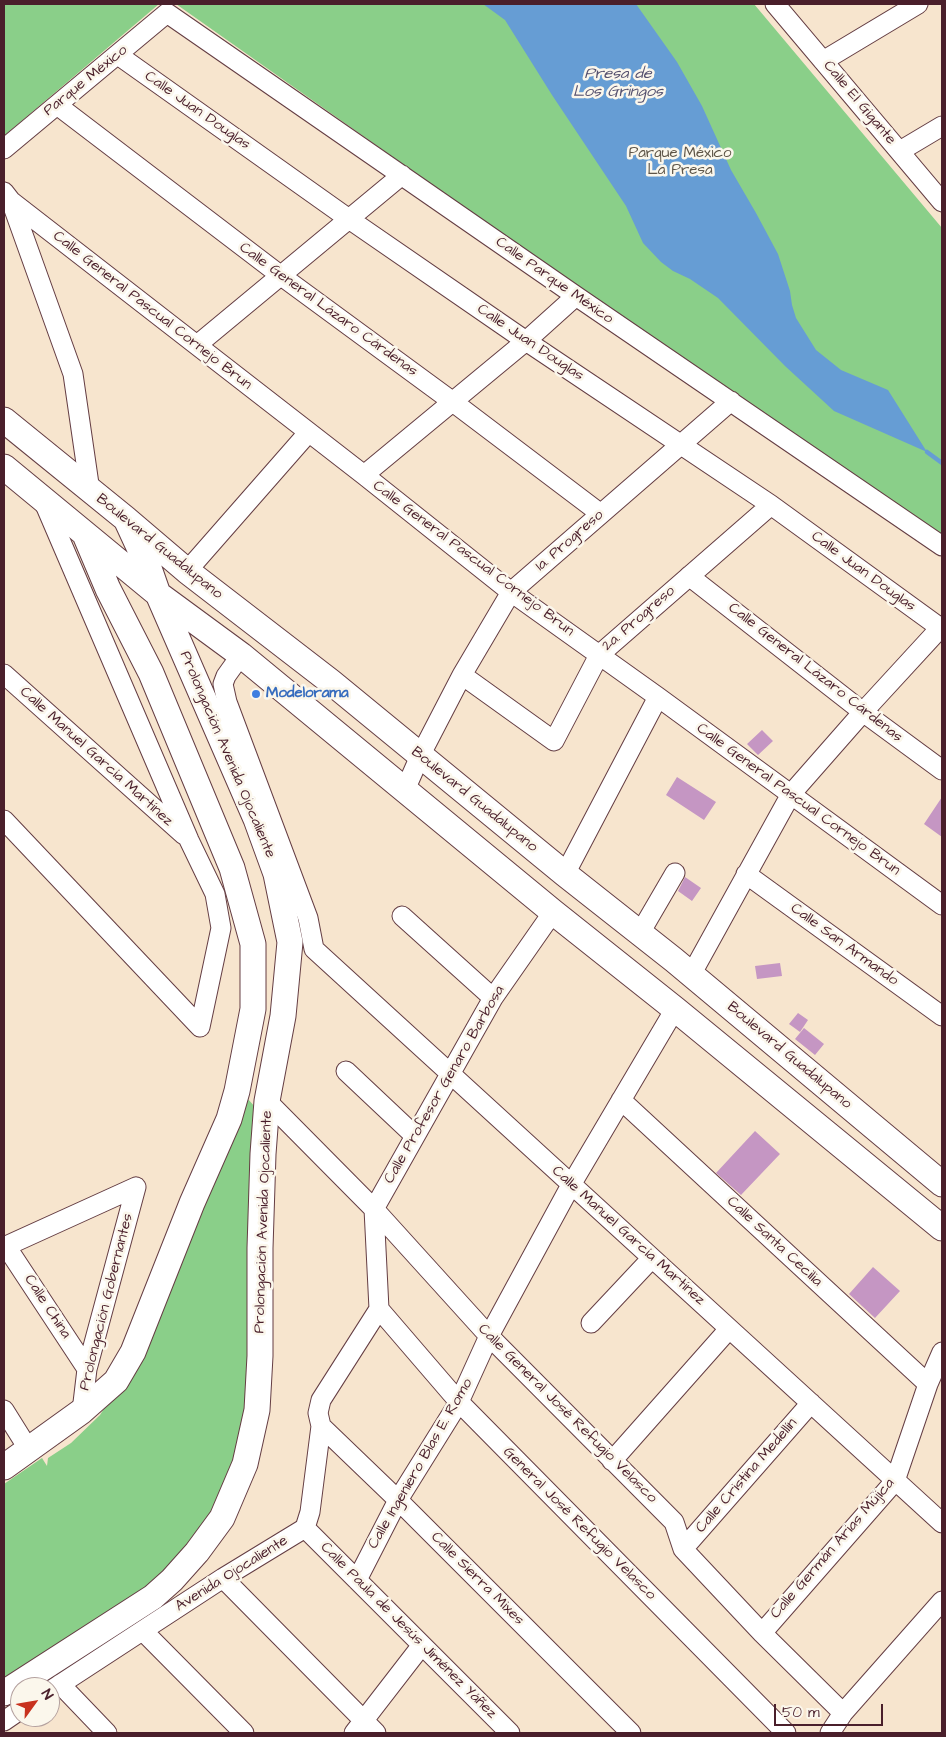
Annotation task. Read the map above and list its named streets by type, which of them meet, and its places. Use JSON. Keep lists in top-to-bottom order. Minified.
{"streets":{"main road":["Boulevard Guadalupano","Prolongación Avenida Ojocaliente","Prolongación Gobernantes","Avenida Ojocaliente"],"street":["Parque México","Calle El Gigante","Calle Juan Douglas","Calle Parque México","Calle General Lázaro Cárdenas","Calle General Pascual Cornejo Brun","1a. Progreso","2a. Progreso","Calle Manuel García Martínez","Calle San Armando","Calle Profesor Genaro Barbosa","Calle Santa Cecilia","Calle China","Calle General José Refugio Velasco","Calle Ingeniero Blas E. Romo","Calle Cristina Medellín","General José Refugio Velasco","Calle Germán Arias Mújica","Calle Sierra Mixes","Calle Paula de Jesús Jiménez Yáñez"]},"crossings":[["Parque México","Calle Juan Douglas"],["Parque México","Calle Parque México"],["Parque México","Calle General Lázaro Cárdenas"],["Calle Juan Douglas","1a. Progreso"],["Calle Juan Douglas","2a. Progreso"],["Calle Parque México","1a. Progreso"],["Calle General Lázaro Cárdenas","1a. Progreso"],["Calle General Lázaro Cárdenas","2a. Progreso"],["Calle General Pascual Cornejo Brun","1a. Progreso"],["Calle General Pascual Cornejo Brun","Boulevard Guadalupano"],["Calle General Pascual Cornejo Brun","2a. Progreso"],["1a. Progreso","Boulevard Guadalupano"],["1a. Progreso","2a. Progreso"],["Boulevard Guadalupano","Prolongación Avenida Ojocaliente"],["Prolongación Avenida Ojocaliente","Calle General José Refugio Velasco"],["Prolongación Avenida Ojocaliente","Avenida Ojocaliente"],["Calle Manuel García Martínez","Calle Profesor Genaro Barbosa"],["Calle Manuel García Martínez","Calle Ingeniero Blas E. Romo"],["Calle Manuel García Martínez","Calle Cristina Medellín"],["Calle Manuel García Martínez","Calle Germán Arias Mújica"],["Calle Profesor Genaro Barbosa","Calle General José Refugio Velasco"],["Calle Santa Cecilia","Calle Ingeniero Blas E. Romo"],["Calle Santa Cecilia","Calle Germán Arias Mújica"],["Prolongación Gobernantes","Calle China"],["Calle General José Refugio Velasco","Calle Ingeniero Blas E. Romo"],["Calle General José Refugio Velasco","Calle Cristina Medellín"],["Calle General José Refugio Velasco","Calle Germán Arias Mújica"],["Calle Ingeniero Blas E. Romo","General José Refugio Velasco"],["Calle Ingeniero Blas E. Romo","Calle Sierra Mixes"],["Calle Ingeniero Blas E. Romo","Calle Paula de Jesús Jiménez Yáñez"],["General José Refugio Velasco","Avenida Ojocaliente"],["Avenida Ojocaliente","Calle Sierra Mixes"],["Avenida Ojocaliente","Calle Paula de Jesús Jiménez Yáñez"]],"water":["Presa de Los Gringos"],"parks":["Parque México La Presa"],"places":["Modelorama"],"scale_bar":"50 m","north":"top right"}
